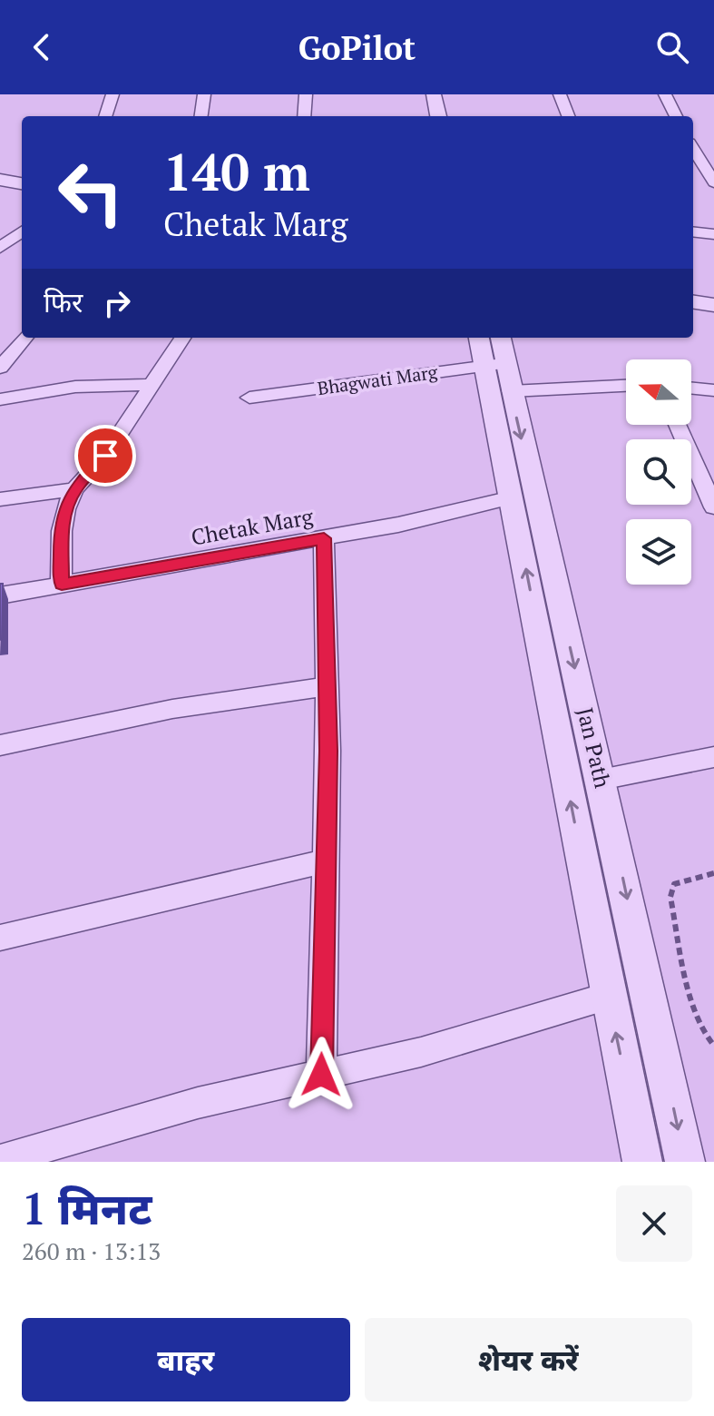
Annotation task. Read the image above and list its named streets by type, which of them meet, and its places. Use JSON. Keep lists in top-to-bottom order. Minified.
{"streets":{"street":["Bhagwati Marg","Chetak Marg","Jan Path"]},"crossings":[["Bhagwati Marg","Jan Path"],["Chetak Marg","Jan Path"]],"north":"left","page":{"header":"GoPilot","turn":["140 m","Chetak Marg"],"then":"फिर","heading":["1 मिनट","260 m · 13:13"],"buttons":["बाहर","शेयर करें"]}}
